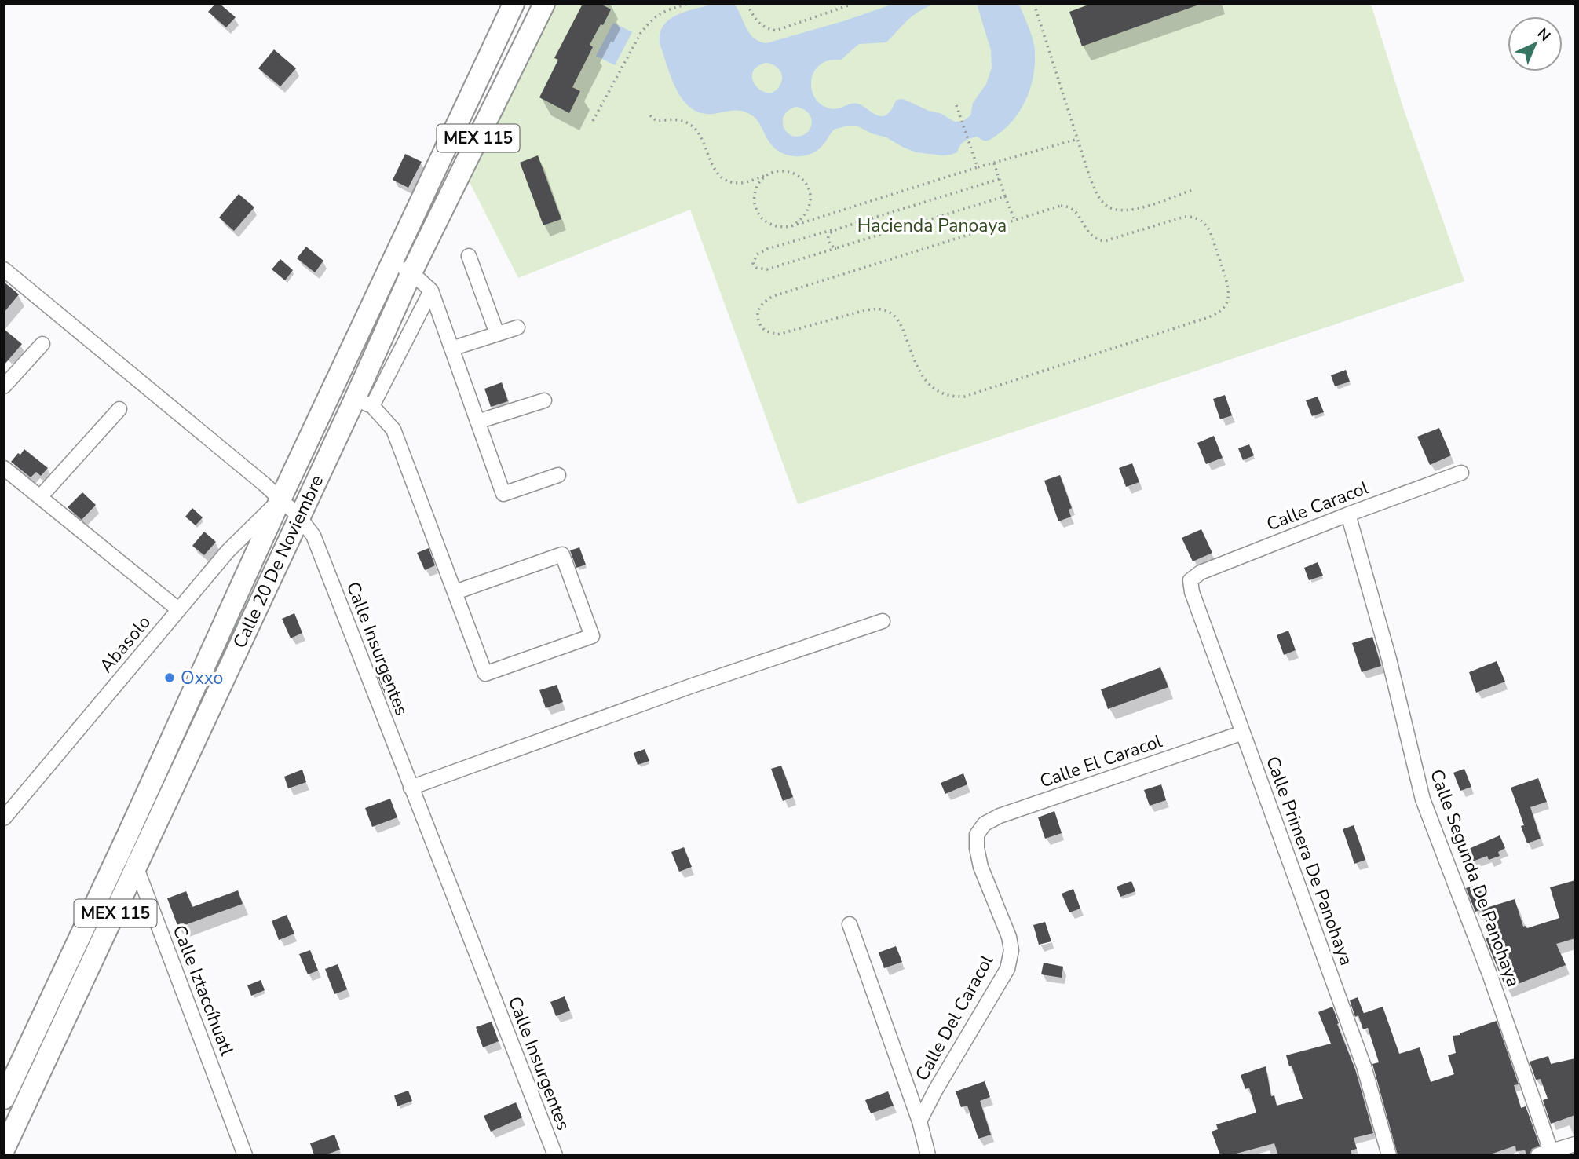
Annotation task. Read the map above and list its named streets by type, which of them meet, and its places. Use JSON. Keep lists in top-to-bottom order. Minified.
{"streets":{"main road":["MEX 115","Calle 20 De Noviembre"],"street":["Calle Caracol","Abasolo","Calle Insurgentes","Calle El Caracol","Calle Primera De Panohaya","Calle Segunda De Panohaya","Calle Iztaccíhuatl","Calle Del Caracol"]},"crossings":[["MEX 115","Calle 20 De Noviembre"],["Calle Caracol","Calle Primera De Panohaya"],["Calle Caracol","Calle Segunda De Panohaya"],["Calle 20 De Noviembre","Abasolo"],["Calle 20 De Noviembre","Calle Insurgentes"],["Calle 20 De Noviembre","Calle Iztaccíhuatl"],["Abasolo","Calle Insurgentes"],["Calle El Caracol","Calle Primera De Panohaya"],["Calle El Caracol","Calle Del Caracol"]],"parks":["Hacienda Panoaya"],"places":["Oxxo"],"north":"top right"}
